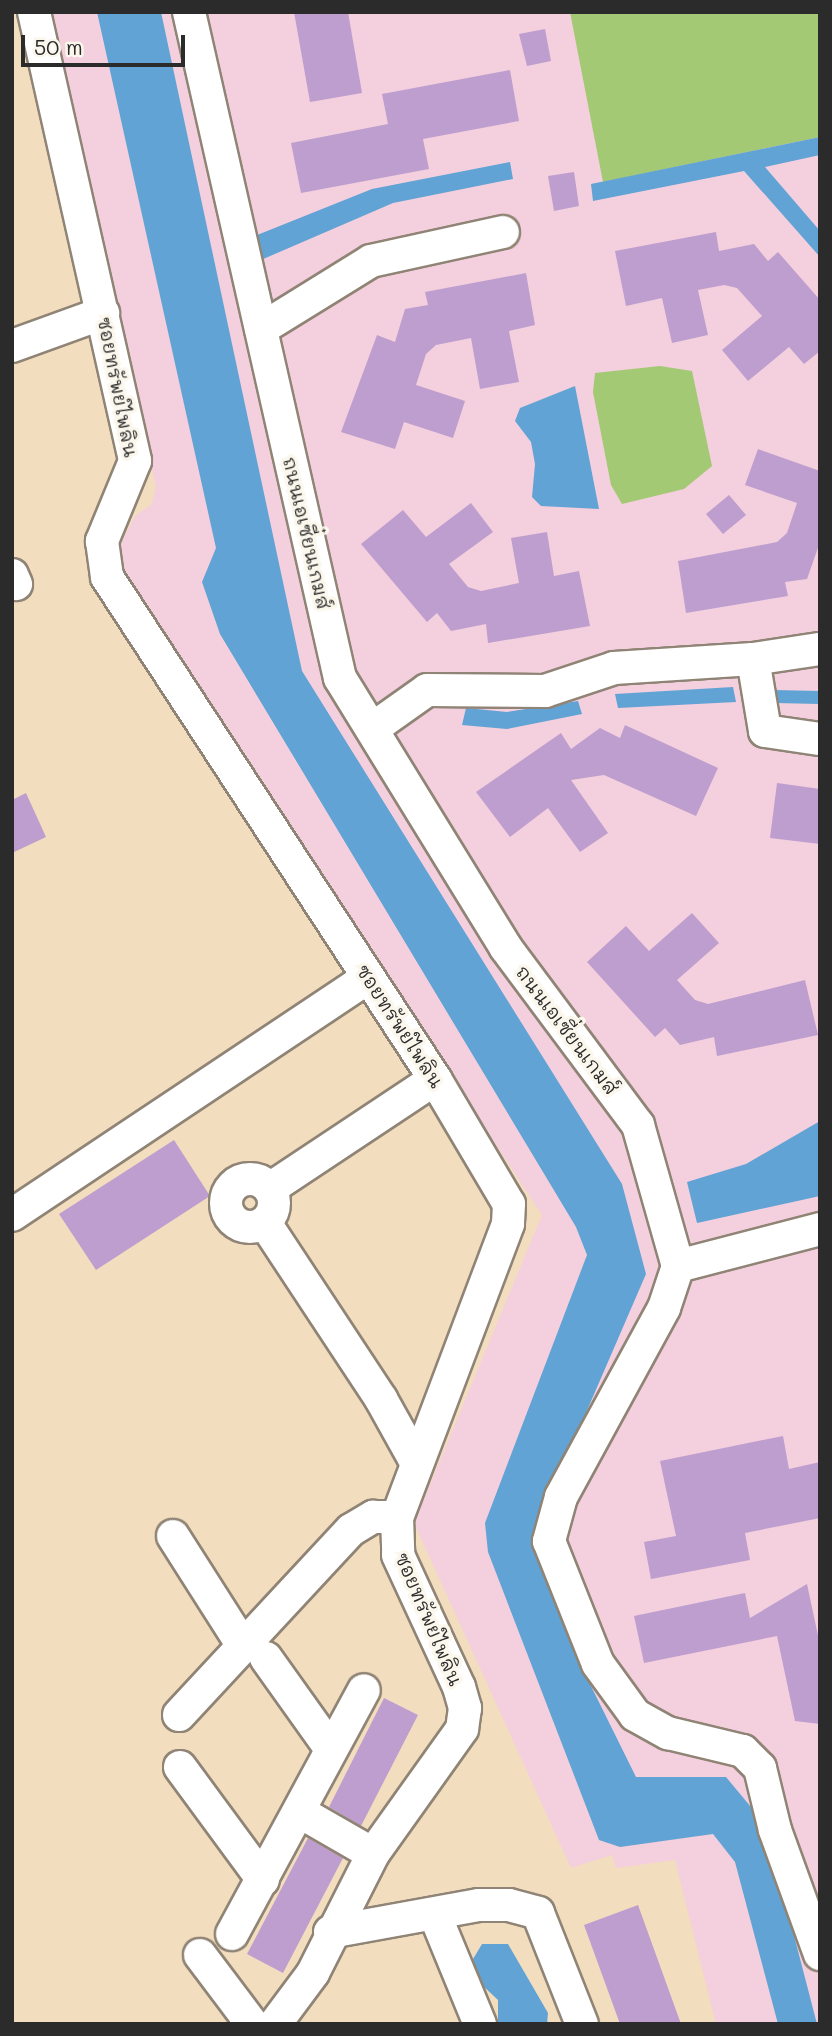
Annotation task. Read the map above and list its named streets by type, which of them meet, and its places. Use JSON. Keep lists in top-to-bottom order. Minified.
{"streets":{"street":["ซอยทรัพย์ไพลิน","ถนนเอเซี่ยนเกมส์"]},"scale_bar":"50 m"}
